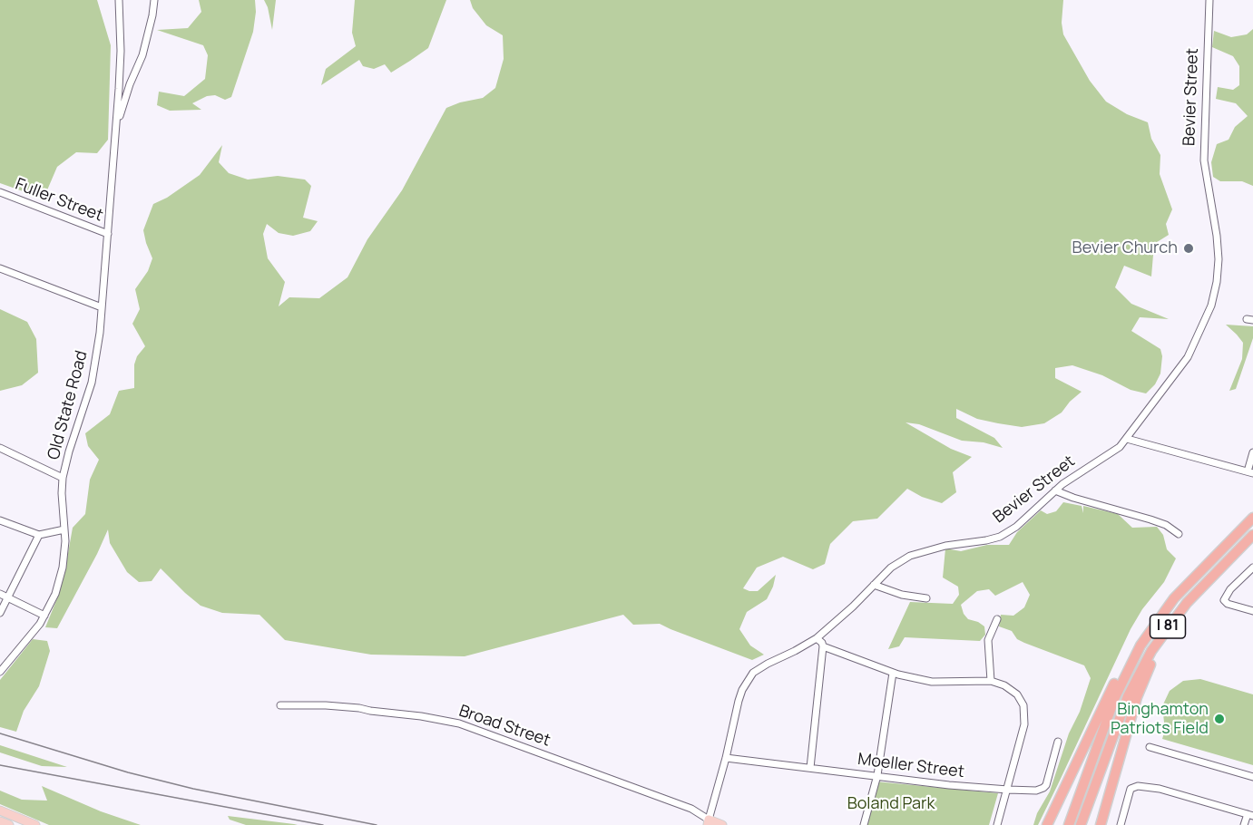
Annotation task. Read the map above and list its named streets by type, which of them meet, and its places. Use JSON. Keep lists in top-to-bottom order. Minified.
{"streets":{"highway":["I 81"],"street":["Bevier Street","Fuller Street","Old State Road","Broad Street","Moeller Street"]},"crossings":[["Bevier Street","Broad Street"],["Bevier Street","Moeller Street"],["Fuller Street","Old State Road"]],"parks":["Boland Park"],"places":["Bevier Church","Binghamton Patriots Field"]}
